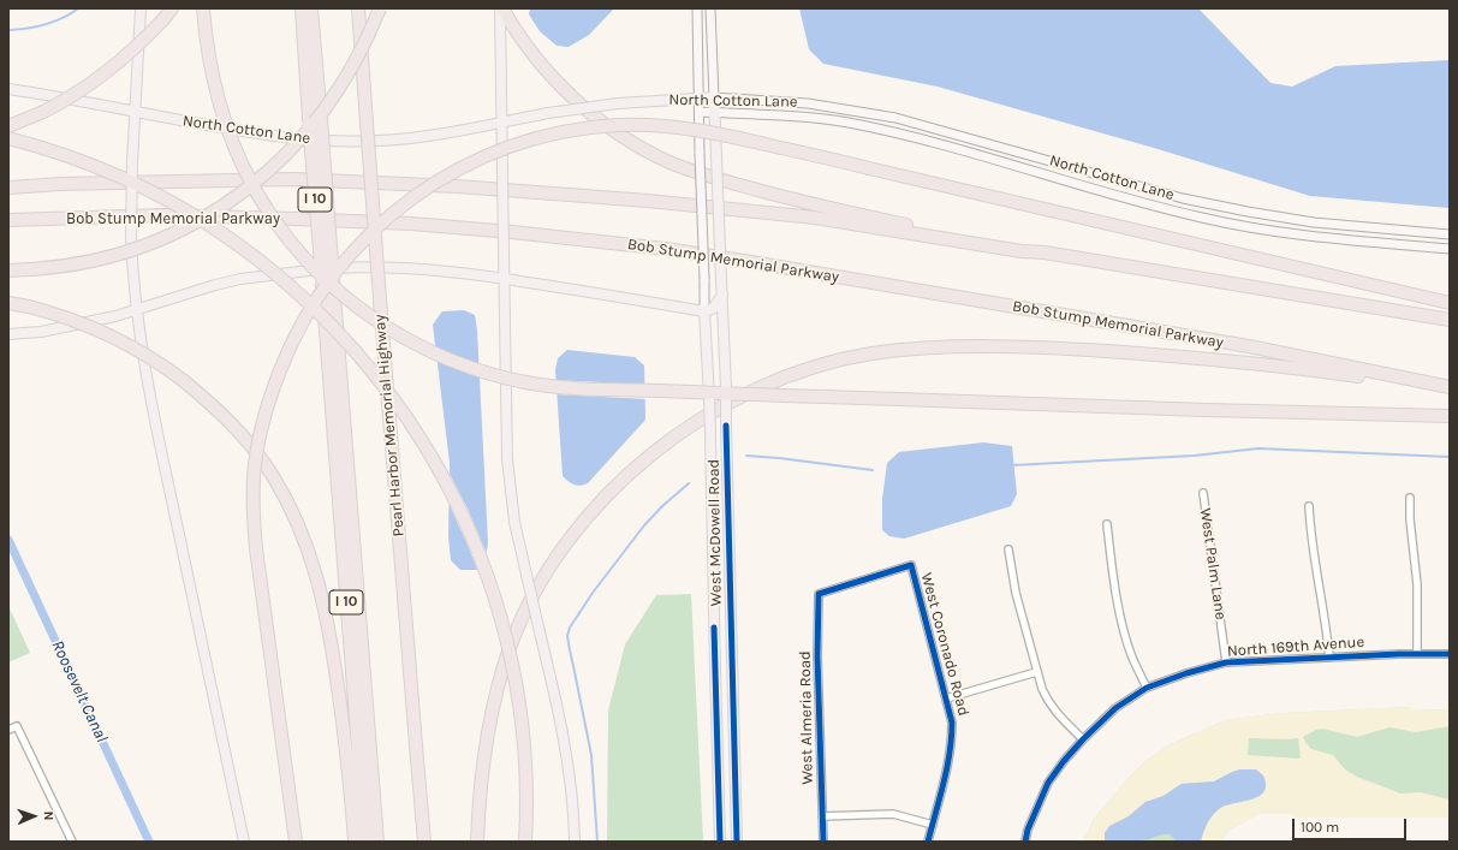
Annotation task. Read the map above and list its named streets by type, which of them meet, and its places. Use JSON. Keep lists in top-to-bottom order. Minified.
{"streets":{"highway":["I 10","Bob Stump Memorial Parkway","Pearl Harbor Memorial Highway"],"main road":["North Cotton Lane","West McDowell Road"],"street":["West Palm Lane","West Coronado Road","North 169th Avenue","West Almeria Road"]},"crossings":[["North Cotton Lane","West McDowell Road"],["West Palm Lane","North 169th Avenue"],["West Coronado Road","West Almeria Road"]],"water":["Roosevelt Canal"],"scale_bar":"100 m","north":"right"}
